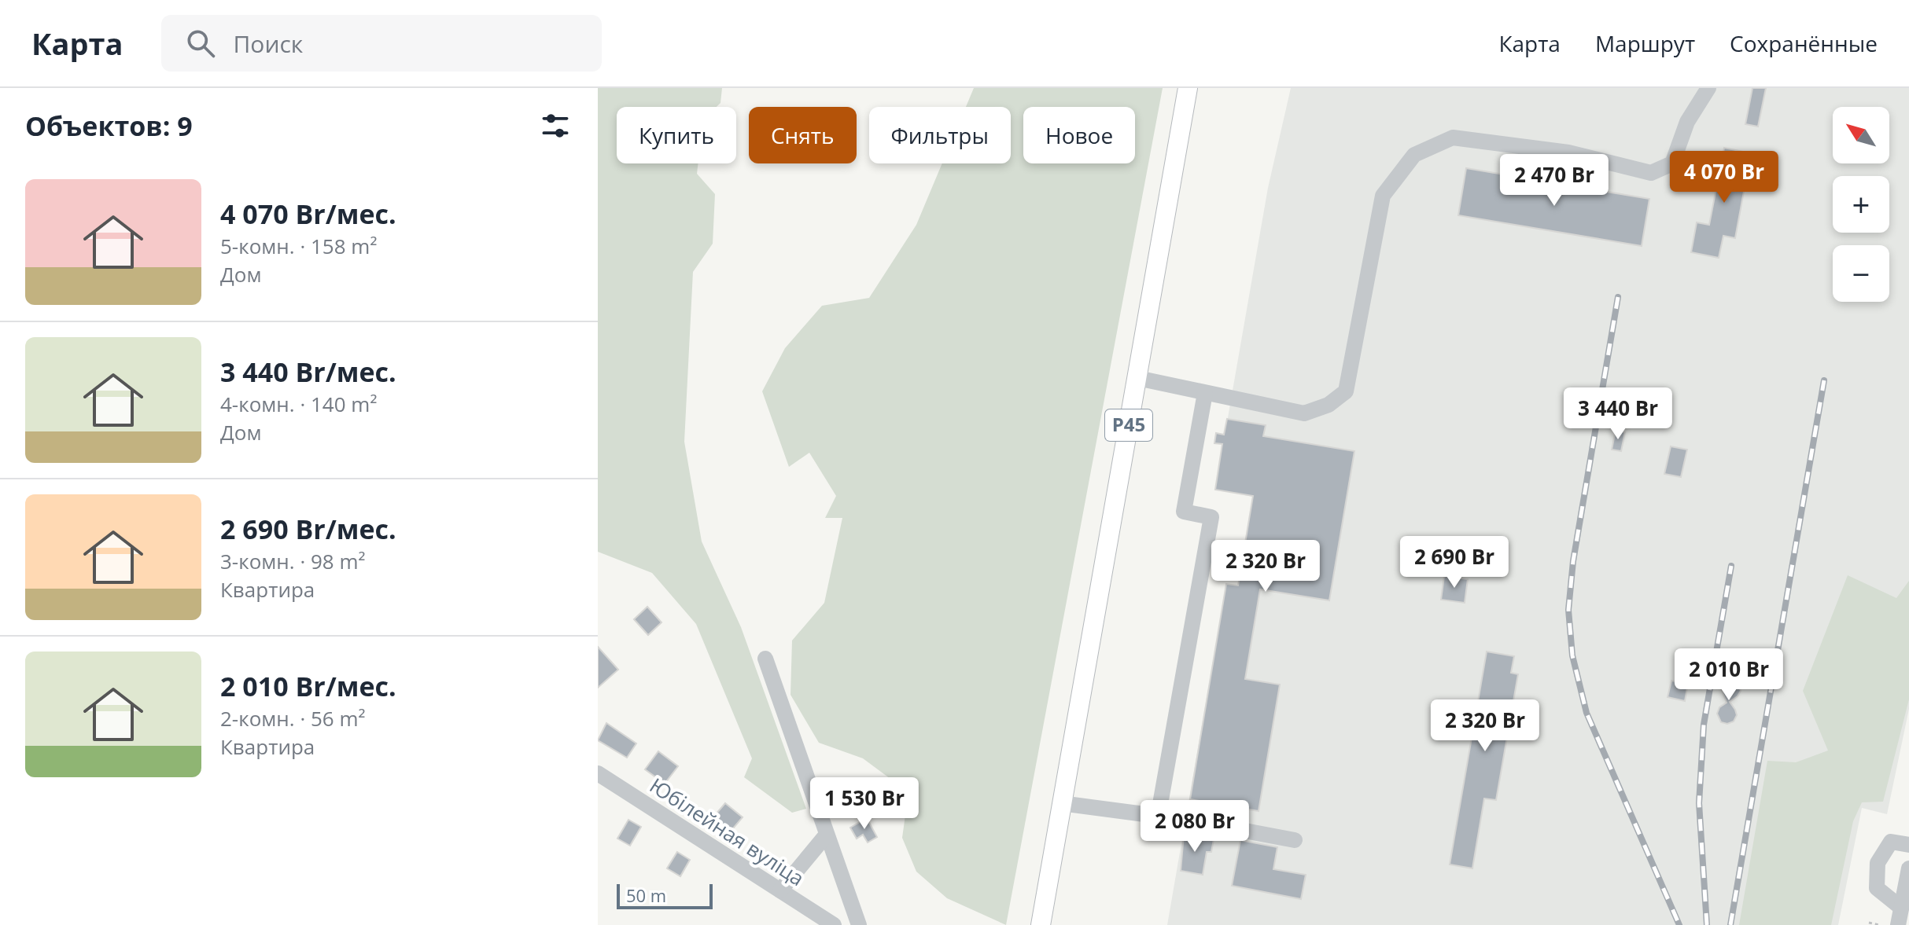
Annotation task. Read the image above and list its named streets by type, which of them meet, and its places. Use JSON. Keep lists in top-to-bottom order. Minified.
{"streets":{"main road":["Р45"],"street":["Юбілейная вуліца"]},"scale_bar":"50 m","north":"top left","page":{"header":"Карта","search":"Поиск","nav":["Карта","Маршрут","Сохранённые"],"heading":"Объектов: 9","map_buttons":["+","−"],"chip":["Купить","Снять","Фильтры","Новое"],"price":["4 070 Br","2 470 Br","3 440 Br","2 690 Br","2 320 Br","2 010 Br","2 320 Br","1 530 Br","2 080 Br"],"list":[{"name":"4 070 Br/мес.","note":"5-комн. · 158 m² · Дом"},{"name":"3 440 Br/мес.","note":"4-комн. · 140 m² · Дом"},{"name":"2 690 Br/мес.","note":"3-комн. · 98 m² · Квартира"},{"name":"2 010 Br/мес.","note":"2-комн. · 56 m² · Квартира"}],"scale":"50 m"}}
